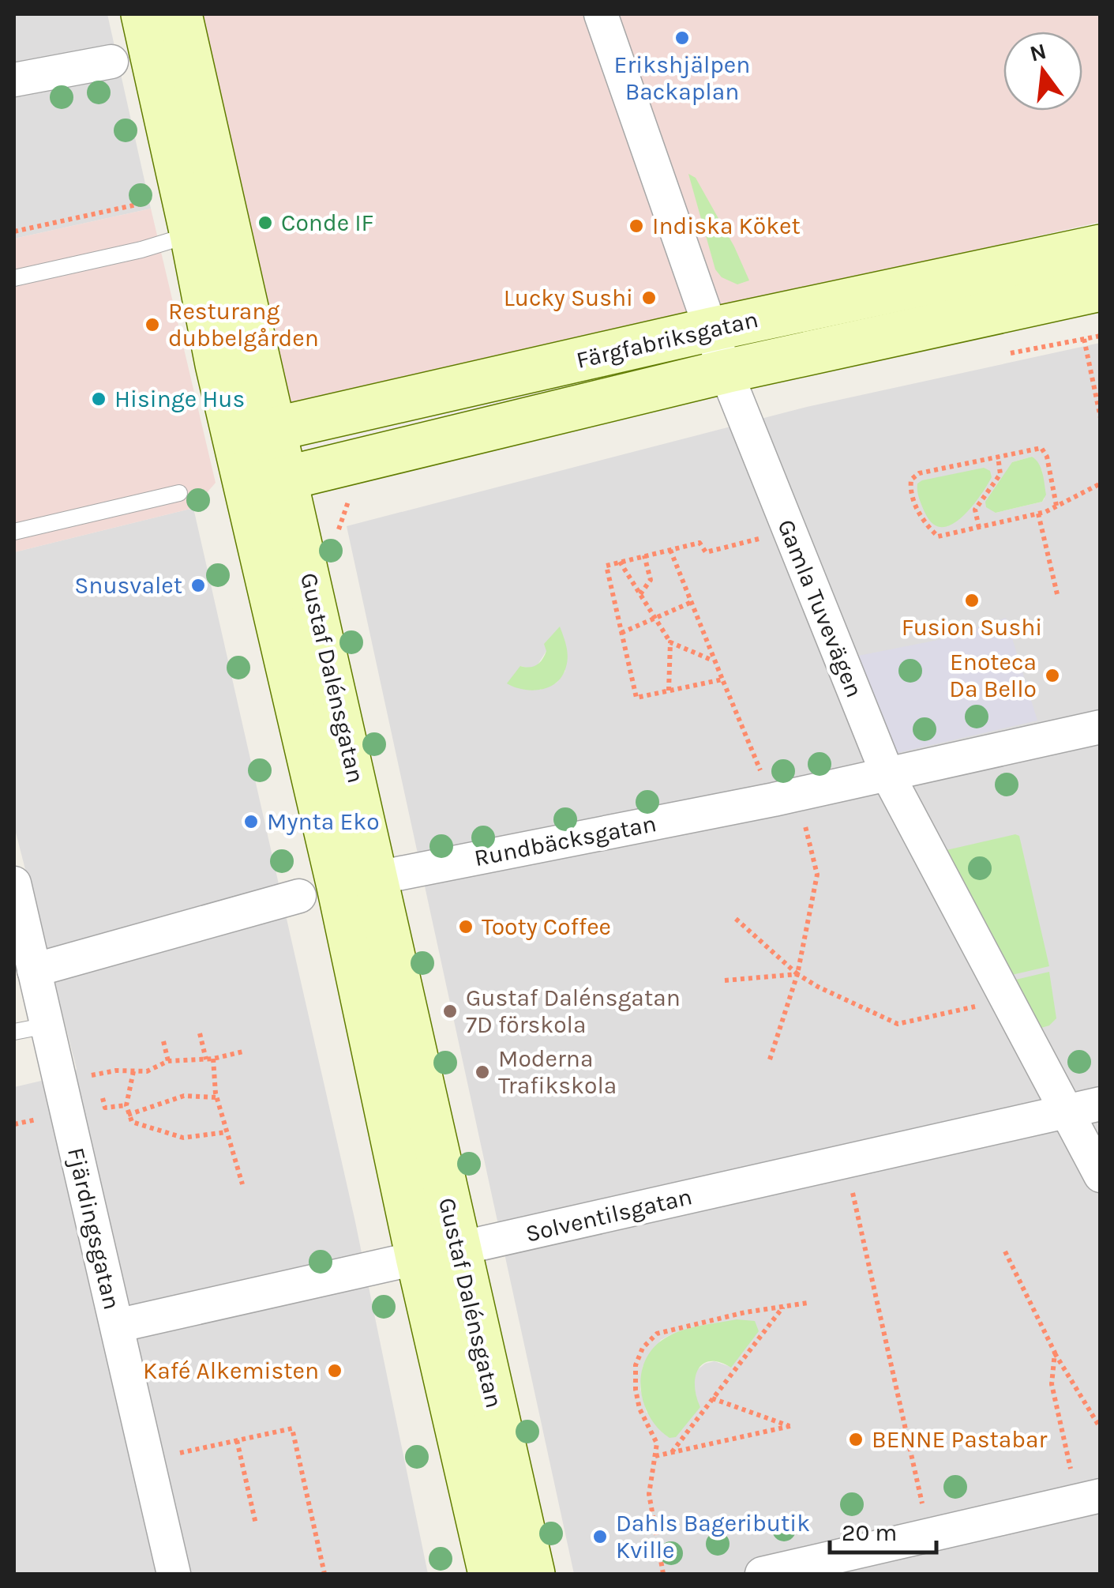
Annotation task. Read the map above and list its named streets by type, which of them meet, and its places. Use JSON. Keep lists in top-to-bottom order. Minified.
{"streets":{"street":["Färgfabriksgatan","Gamla Tuvevägen","Gustaf Dalénsgatan","Rundbäcksgatan","Solventilsgatan","Fjärdingsgatan"]},"crossings":[["Färgfabriksgatan","Gamla Tuvevägen"],["Färgfabriksgatan","Gustaf Dalénsgatan"],["Gamla Tuvevägen","Rundbäcksgatan"],["Gamla Tuvevägen","Solventilsgatan"],["Gustaf Dalénsgatan","Rundbäcksgatan"],["Gustaf Dalénsgatan","Solventilsgatan"],["Rundbäcksgatan","Fjärdingsgatan"],["Solventilsgatan","Fjärdingsgatan"]],"places":["Erikshjälpen Backaplan","Conde IF","Indiska Köket","Lucky Sushi","Resturang dubbelgården","Hisinge Hus","Snusvalet","Fusion Sushi","Enoteca Da Bello","Mynta Eko","Tooty Coffee","Gustaf Dalénsgatan 7D förskola","Moderna Trafikskola","Kafé Alkemisten","BENNE Pastabar","Dahls Bageributik Kville"],"scale_bar":"20 m","north":"top"}
